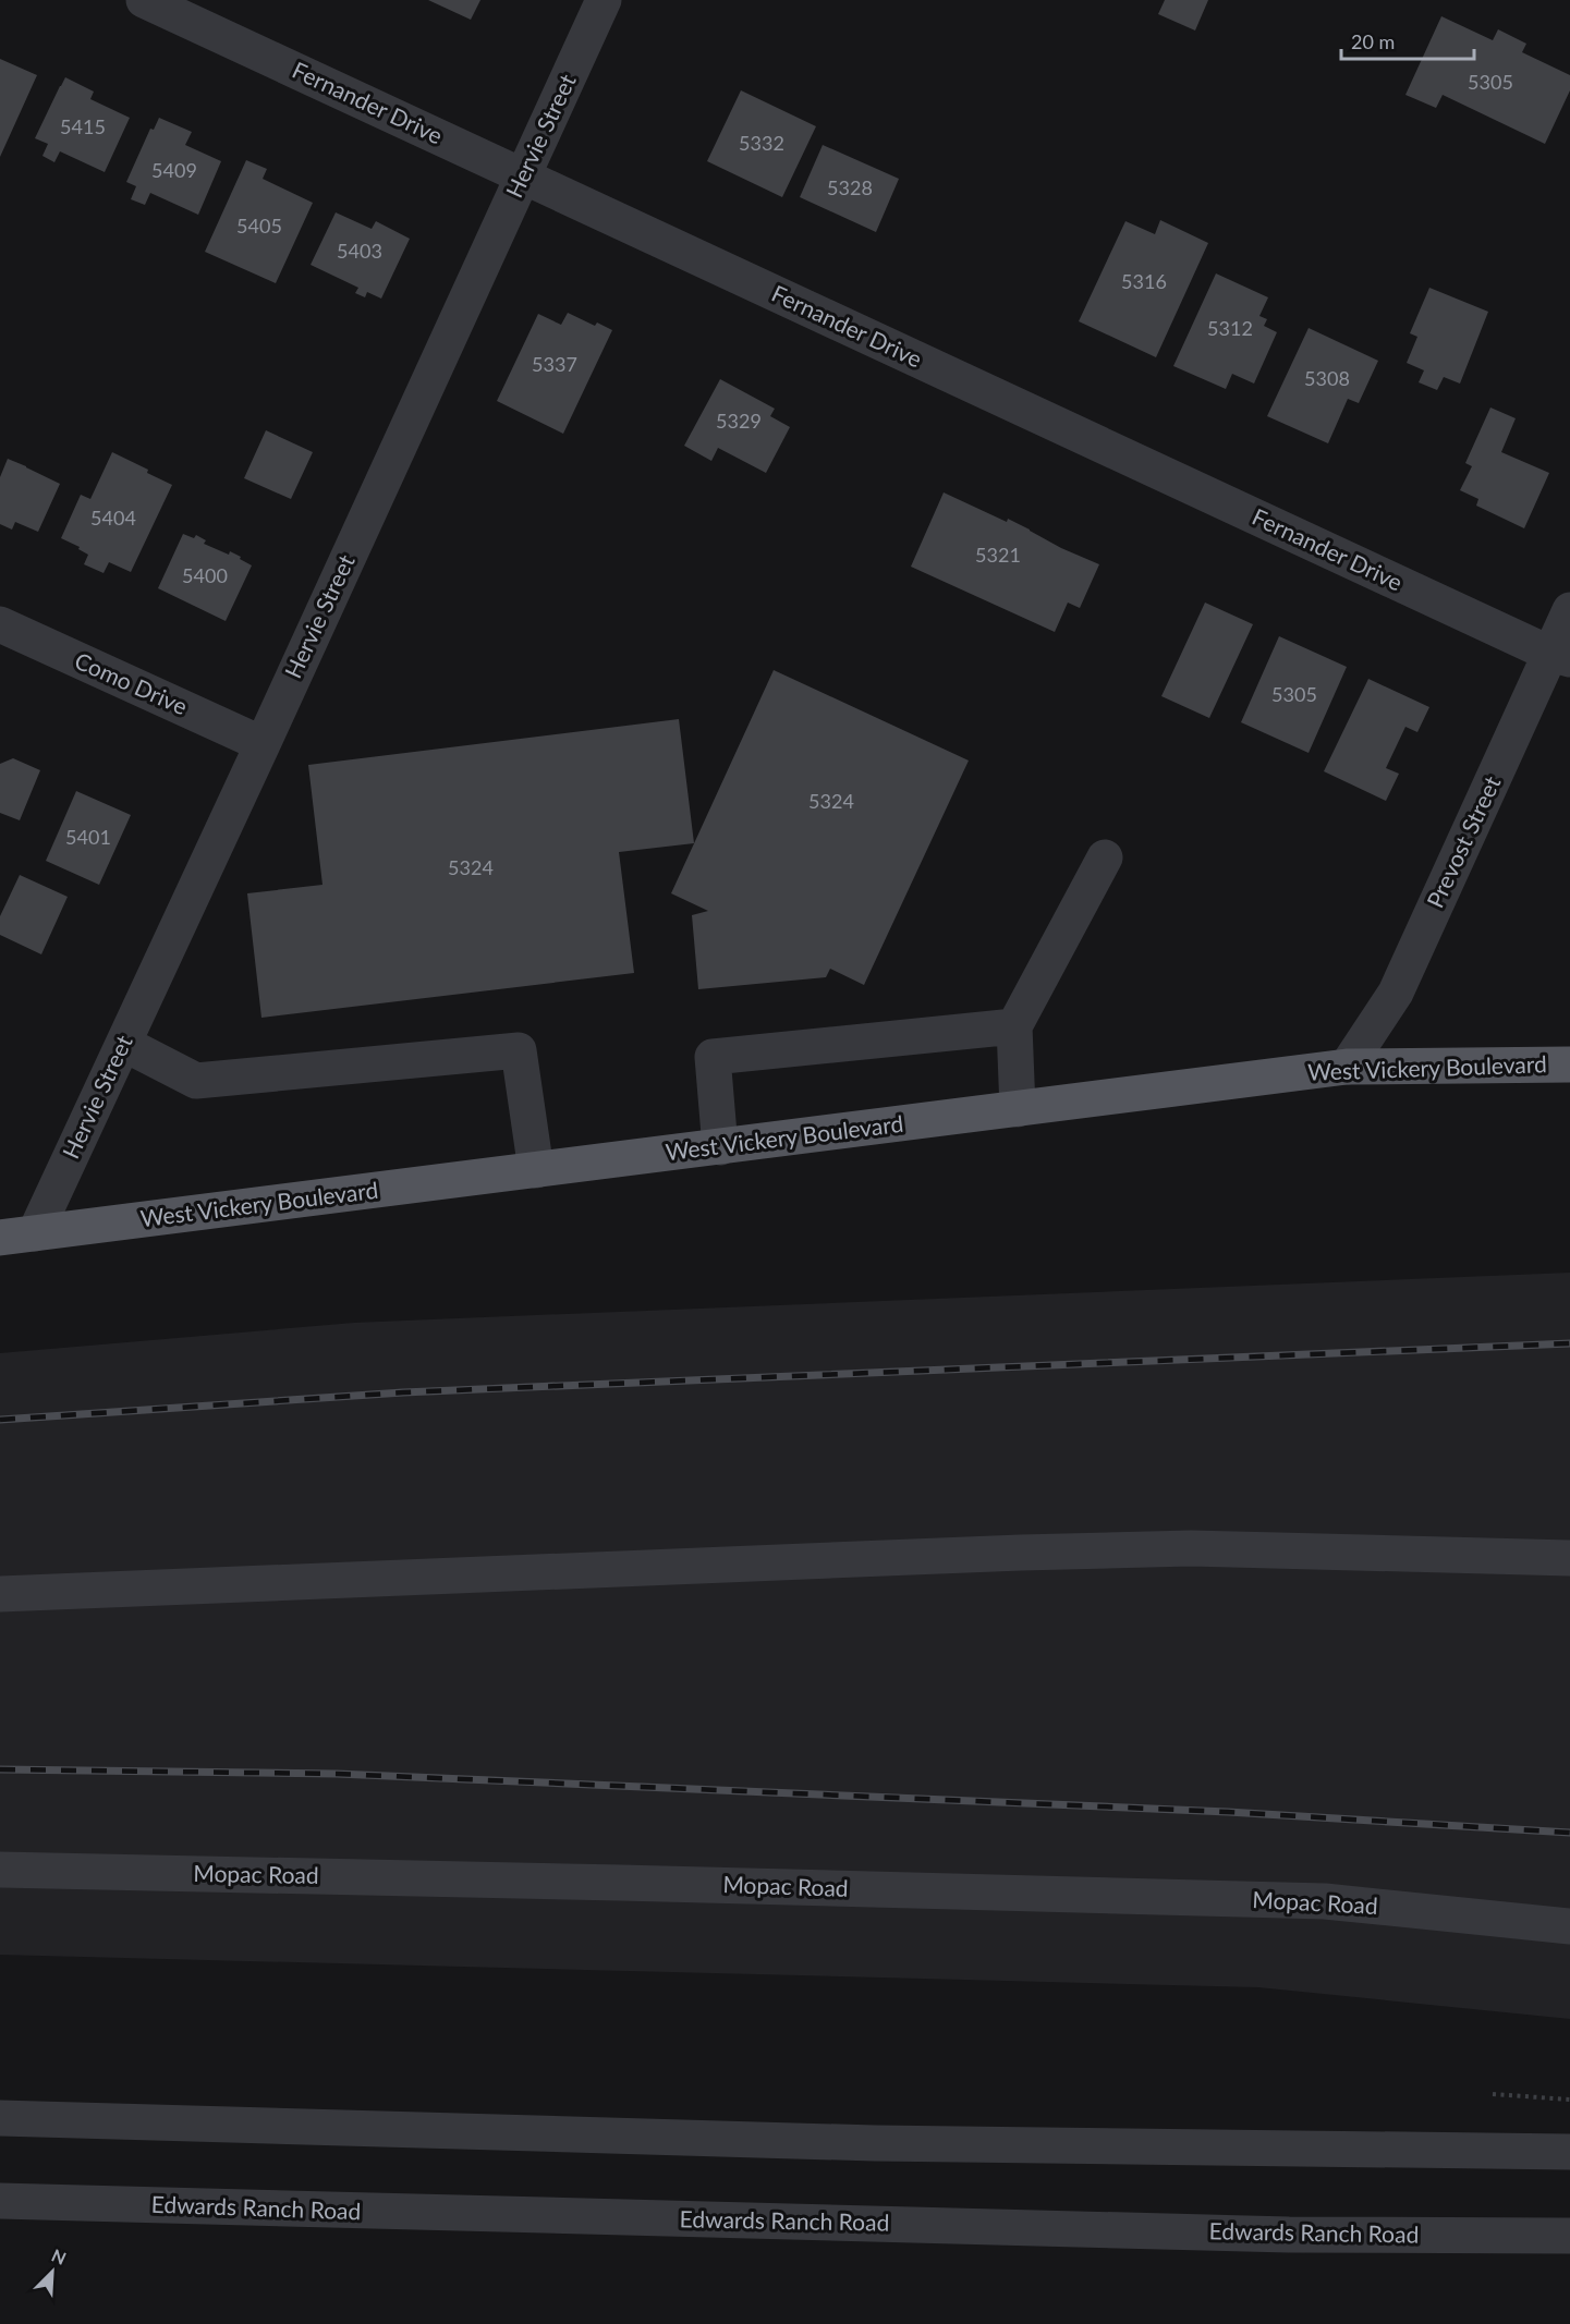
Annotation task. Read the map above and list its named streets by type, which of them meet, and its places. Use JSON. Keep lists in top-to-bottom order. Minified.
{"streets":{"main road":["West Vickery Boulevard"],"street":["Fernander Drive","Hervie Street","Como Drive","Prevost Street","Mopac Road","Edwards Ranch Road"]},"crossings":[["Fernander Drive","Hervie Street"],["Fernander Drive","Prevost Street"],["Hervie Street","Como Drive"],["Hervie Street","West Vickery Boulevard"],["Prevost Street","West Vickery Boulevard"]],"house_numbers":["5305","5415","5332","5409","5328","5405","5403","5316","5312","5337","5308","5329","5404","5321","5400","5305","5324","5401","5324"],"scale_bar":"20 m","north":"top right"}
